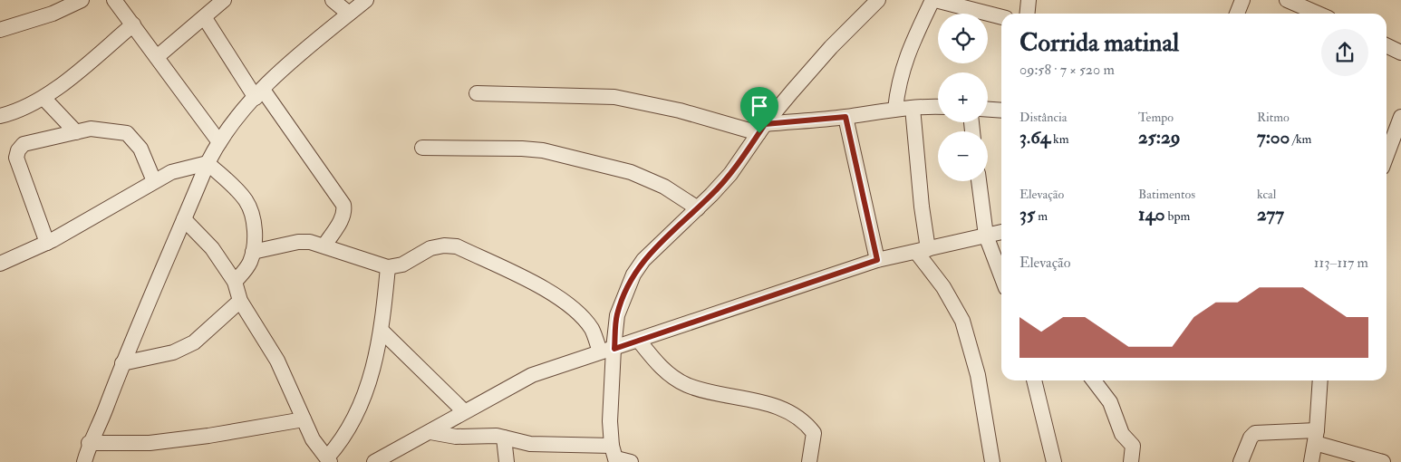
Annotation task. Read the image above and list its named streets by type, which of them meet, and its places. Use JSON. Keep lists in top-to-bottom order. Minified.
{"page":{"map_buttons":["+","−"],"heading":["Corrida matinal","09:58 · 7 × 520 m"],"stats":[["Distância","3.64 km"],["Tempo","25:29"],["Ritmo","7:00 /km"],["Elevação","35 m"],["Batimentos","140 bpm"],["kcal","277"]],"chart":["Elevação","113–117 m"]}}
